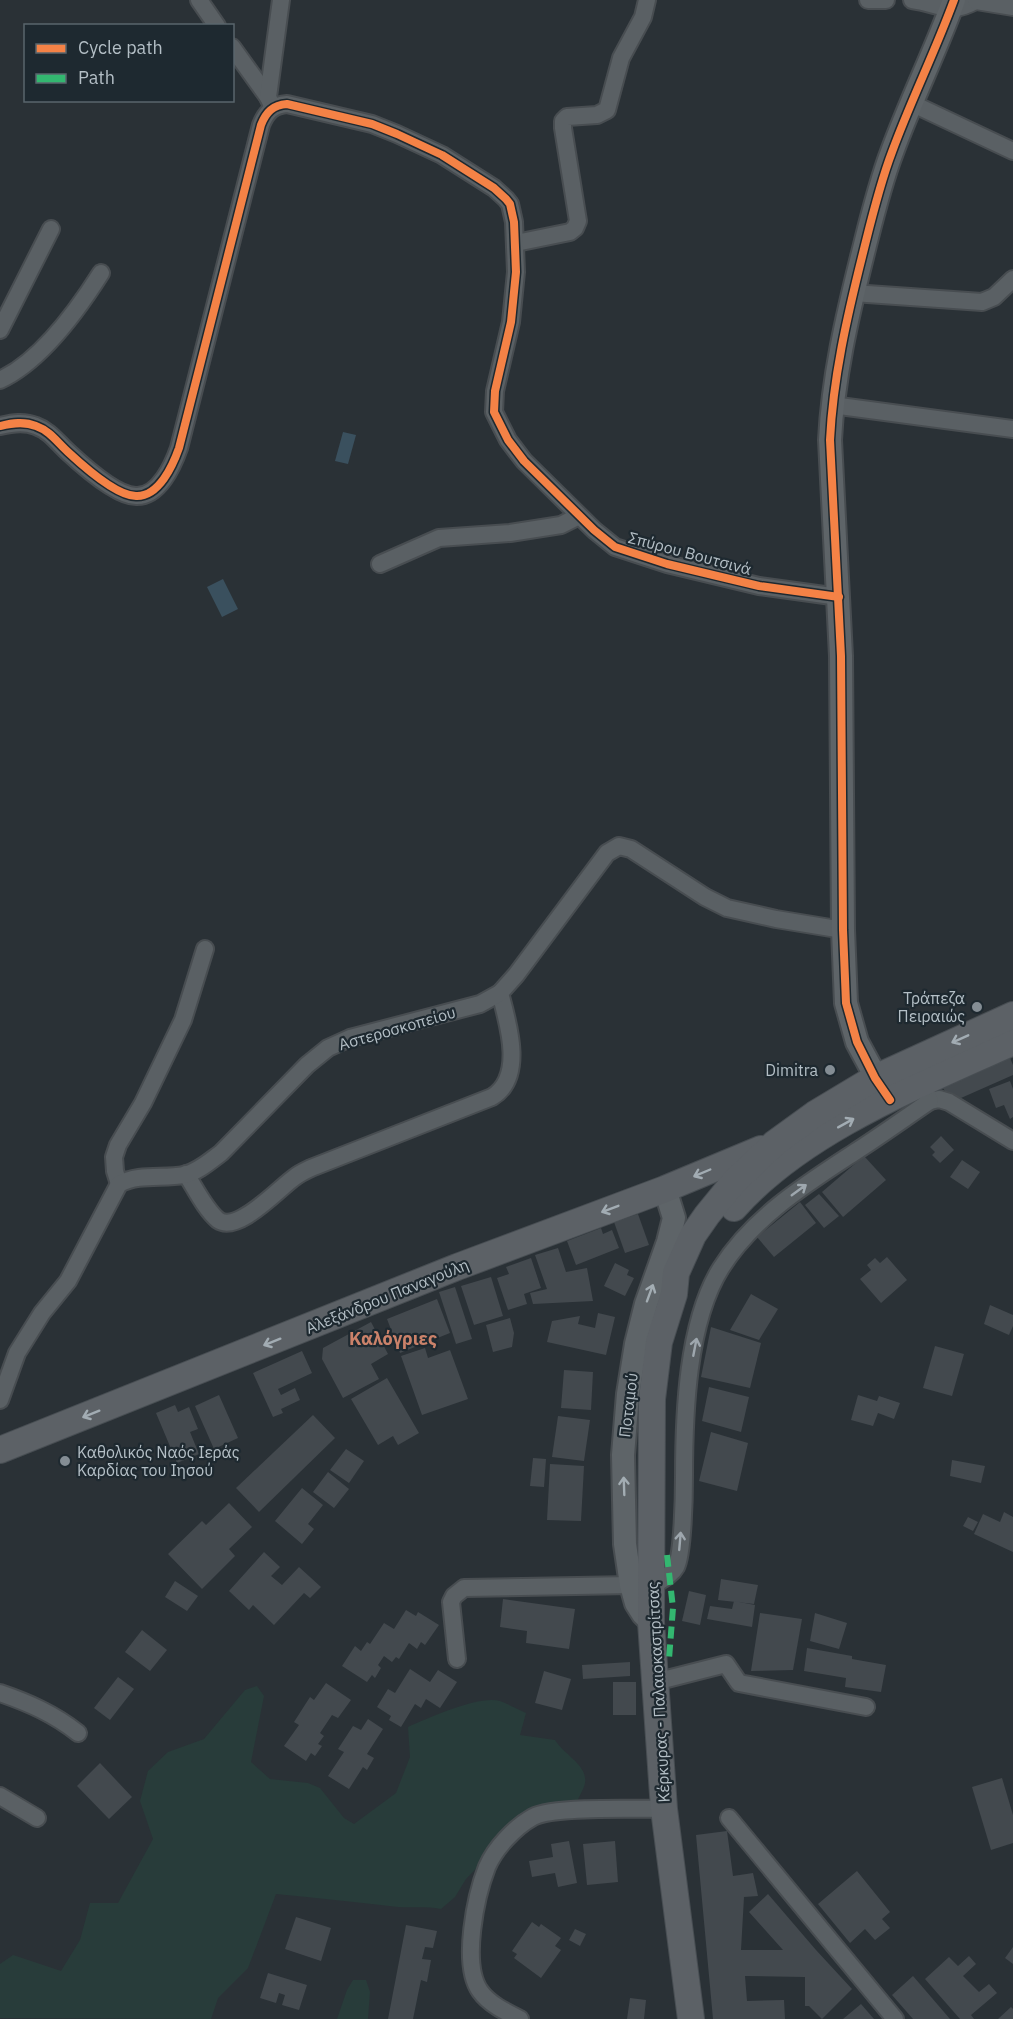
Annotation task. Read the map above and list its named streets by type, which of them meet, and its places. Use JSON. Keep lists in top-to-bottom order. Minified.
{"streets":{"main road":["Αλεξάνδρου Παναγούλη","Κέρκυρας - Παλαιοκαστρίτσας"],"street":["Σπύρου Βουτσινά","Αστεροσκοπείου","Ποταμού"]},"crossings":[["Αλεξάνδρου Παναγούλη","Ποταμού"],["Αλεξάνδρου Παναγούλη","Κέρκυρας - Παλαιοκαστρίτσας"],["Ποταμού","Κέρκυρας - Παλαιοκαστρίτσας"]],"one_way":["Αλεξάνδρου Παναγούλη","Ποταμού"],"districts":["Καλόγριες"],"places":["Τράπεζα Πειραιώς","Dimitra","Καθολικός Ναός Ιεράς Καρδίας του Ιησού"],"legend":["Cycle path","Path"]}
